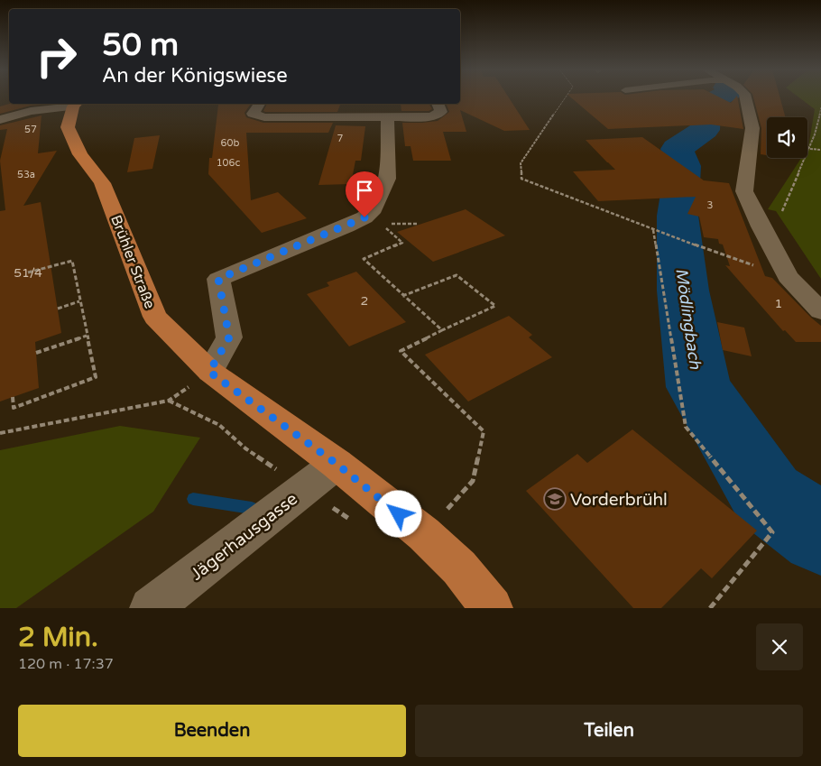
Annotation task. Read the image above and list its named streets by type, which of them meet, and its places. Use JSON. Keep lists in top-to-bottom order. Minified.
{"streets":{"main road":["Brühler Straße"],"street":["Jägerhausgasse"]},"crossings":[["Brühler Straße","Jägerhausgasse"]],"water":["Mödlingbach"],"places":{"school or university":["Vorderbrühl"]},"house_numbers":["57","7","60b","106c","53a","3","51/4","2","1"],"page":{"turn":["50 m","An der Königswiese"],"heading":["2 Min.","120 m · 17:37"],"buttons":["Beenden","Teilen"]}}
